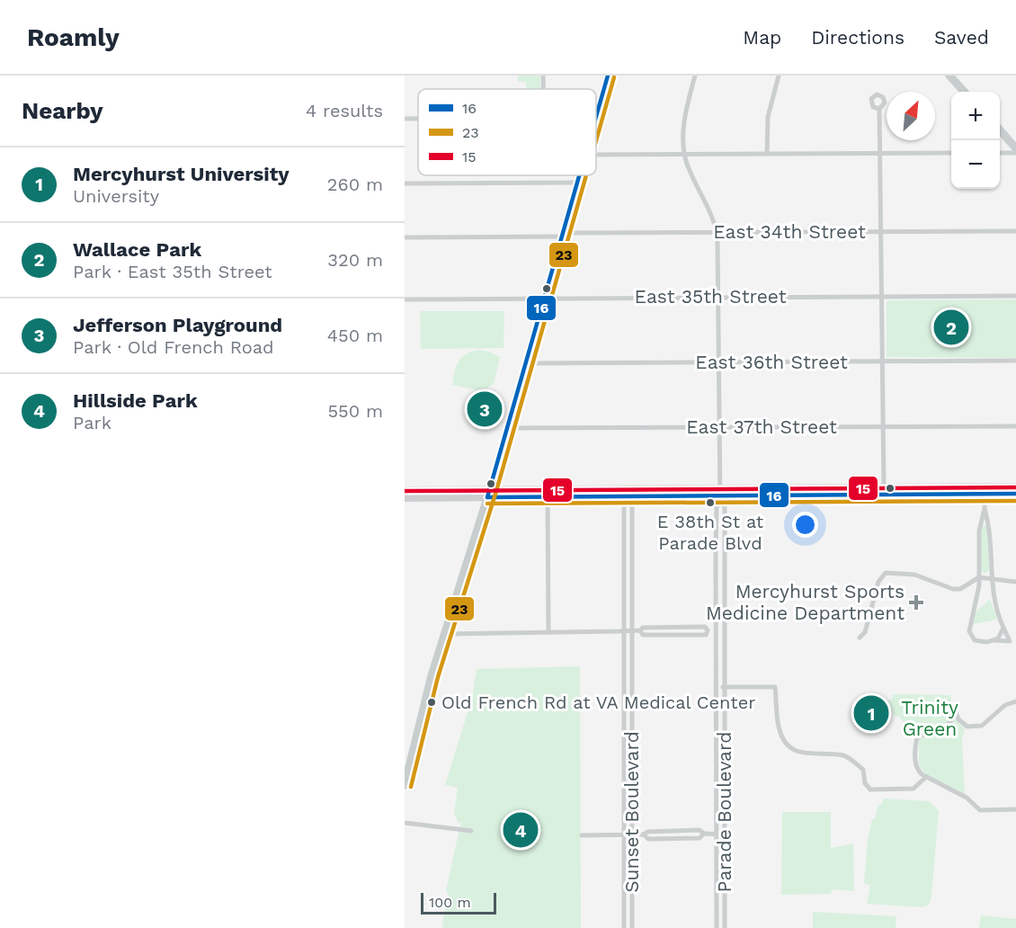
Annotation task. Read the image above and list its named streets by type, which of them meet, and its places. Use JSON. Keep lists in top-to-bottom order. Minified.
{"streets":{"street":["East 34th Street","East 35th Street","East 36th Street","East 37th Street","Sunset Boulevard","Parade Boulevard"]},"parks":["Trinity Green"],"places":{"other":["E 38th St at Parade Blvd","Old French Rd at VA Medical Center"],"health":["Mercyhurst Sports Medicine Department"]},"lines":["transit line 16","transit line 23","transit line 15"],"legend":["16","23","15"],"scale_bar":"100 m","north":"top right","page":{"header":"Roamly","nav":["Map","Directions","Saved"],"heading":["Nearby","4 results"],"map_buttons":["+","−"],"list":[{"mark":"1","name":"Mercyhurst University","note":"University","value":"260 m"},{"mark":"2","name":"Wallace Park","note":"Park · East 35th Street","value":"320 m"},{"mark":"3","name":"Jefferson Playground","note":"Park · Old French Road","value":"450 m"},{"mark":"4","name":"Hillside Park","note":"Park","value":"550 m"}],"pins":["2","3","1","4"],"scale":"100 m"}}
